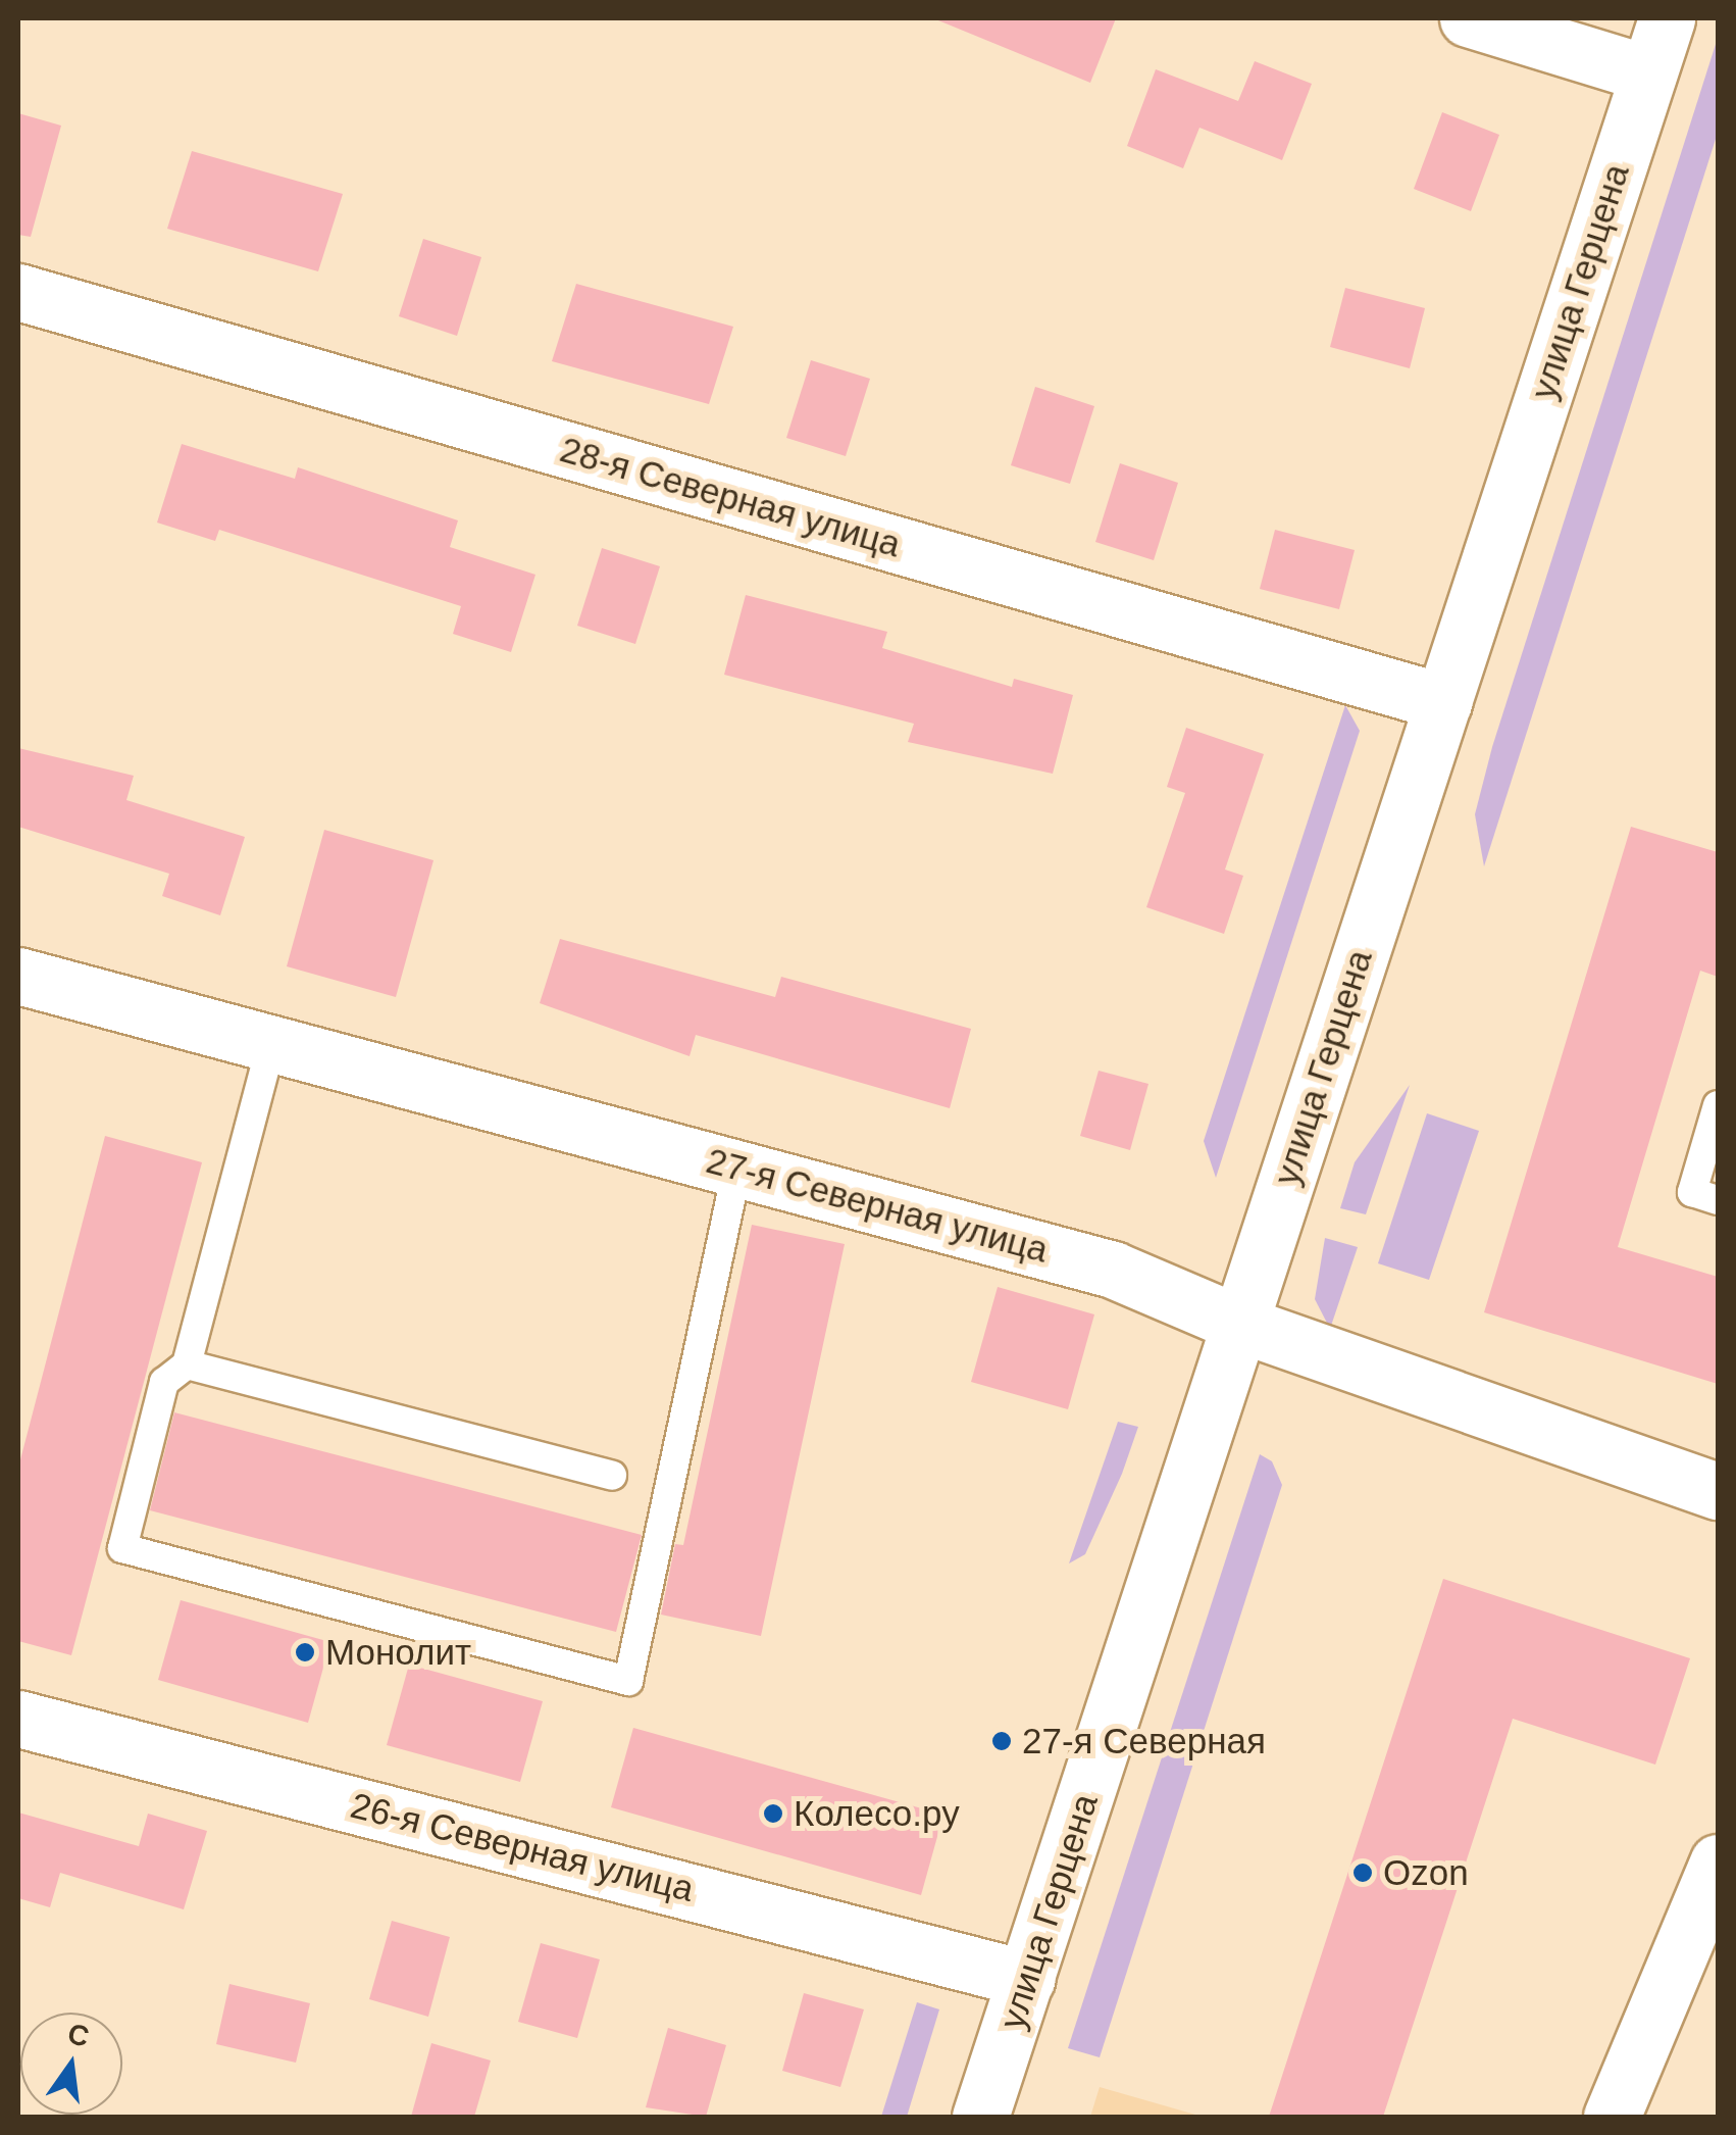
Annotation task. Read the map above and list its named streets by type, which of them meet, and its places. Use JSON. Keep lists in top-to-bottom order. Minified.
{"streets":{"street":["улица Герцена","28-я Северная улица","27-я Северная улица","26-я Северная улица"]},"crossings":[["улица Герцена","28-я Северная улица"],["улица Герцена","27-я Северная улица"],["улица Герцена","26-я Северная улица"]],"places":["Монолит","27-я Северная","Колесо.ру","Ozon"],"north":"top"}
